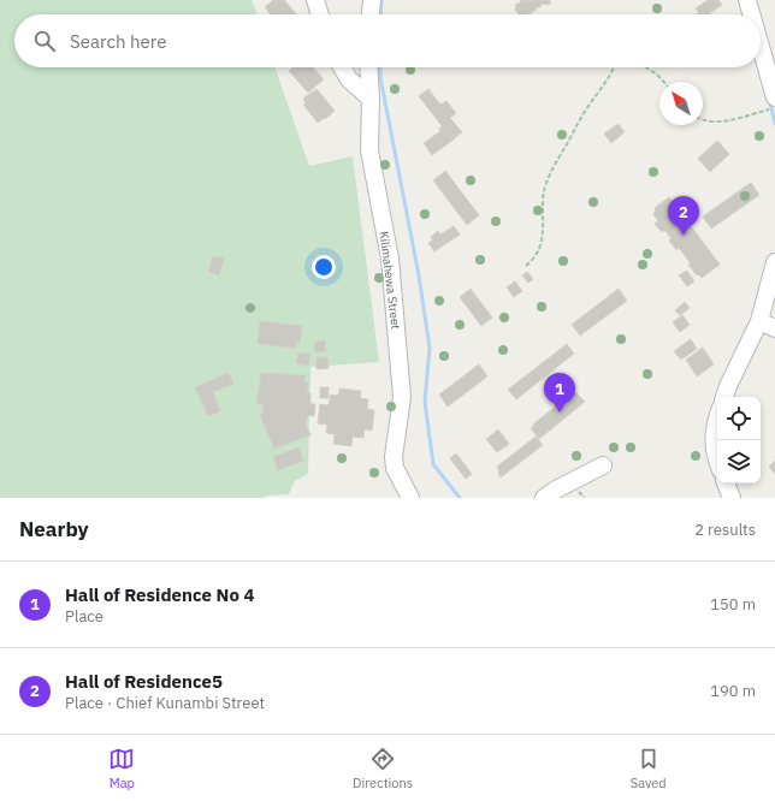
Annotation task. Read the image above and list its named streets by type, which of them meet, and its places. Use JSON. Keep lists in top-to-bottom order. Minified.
{"streets":{"street":["Kilimahewa Street"]},"north":"top left","page":{"search":"Search here","pins":["2","1"],"heading":["Nearby","2 results"],"list":[{"mark":"1","name":"Hall of Residence No 4","note":"Place","value":"150 m"},{"mark":"2","name":"Hall of Residence5","note":"Place · Chief Kunambi Street","value":"190 m"}],"nav":["Map","Directions","Saved"]}}
